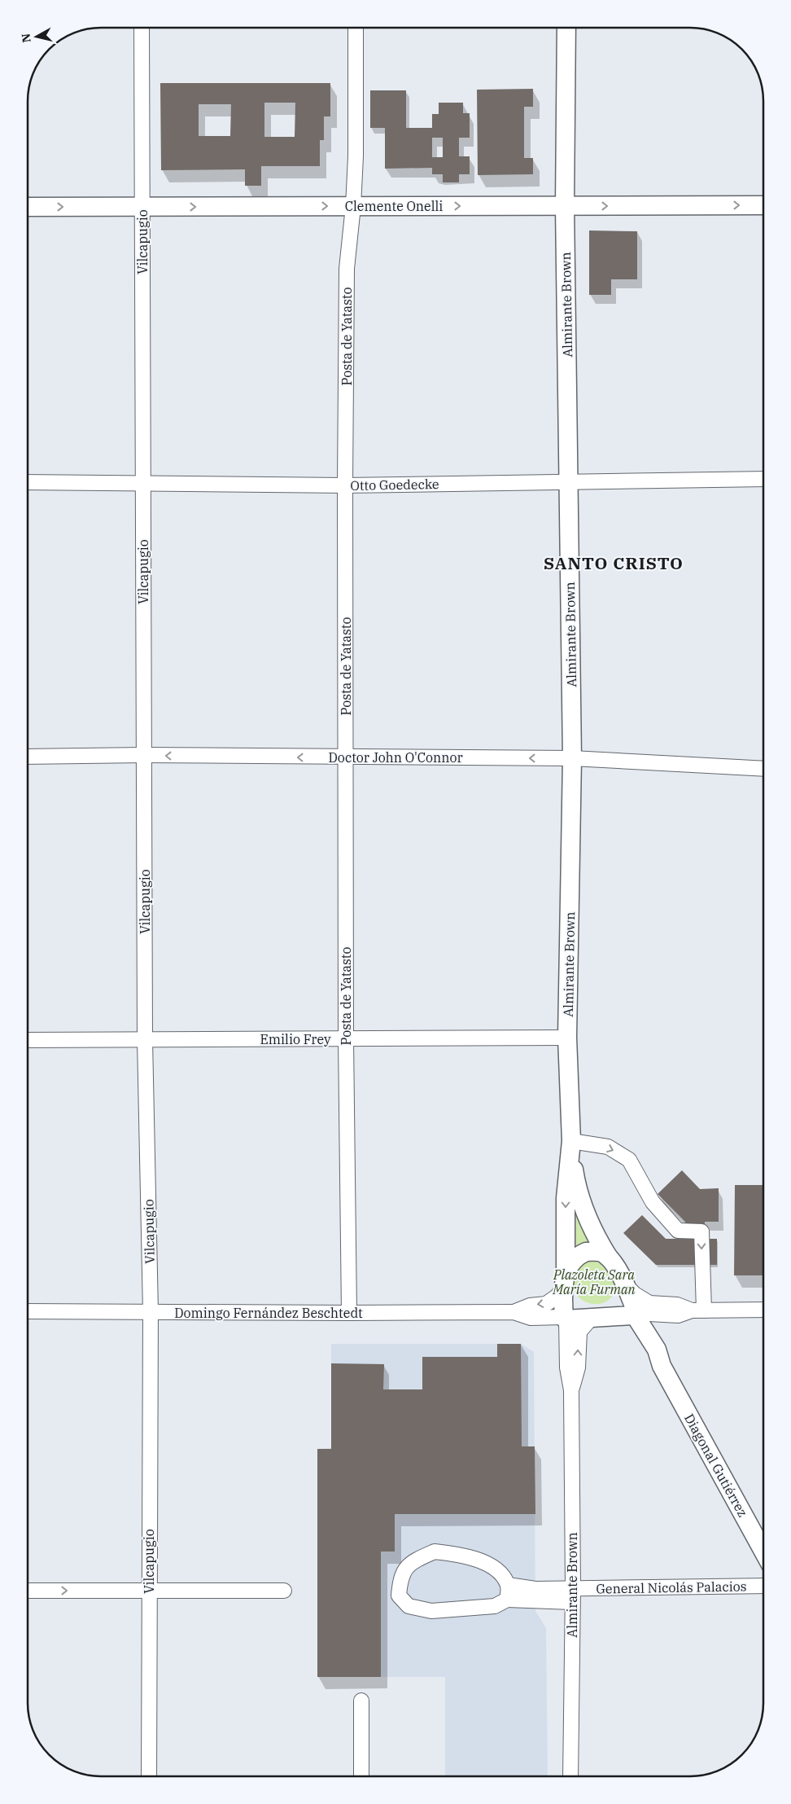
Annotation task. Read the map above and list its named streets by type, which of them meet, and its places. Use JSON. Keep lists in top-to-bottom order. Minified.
{"streets":{"main road":["Clemente Onelli","Almirante Brown","Diagonal Gutiérrez"],"street":["Vilcapugio","Posta de Yatasto","Otto Goedecke","Doctor John O'Connor","Emilio Frey","Domingo Fernández Beschtedt","General Nicolás Palacios"]},"crossings":[["Clemente Onelli","Vilcapugio"],["Clemente Onelli","Almirante Brown"],["Clemente Onelli","Posta de Yatasto"],["Vilcapugio","Otto Goedecke"],["Vilcapugio","Doctor John O'Connor"],["Vilcapugio","Emilio Frey"],["Vilcapugio","Domingo Fernández Beschtedt"],["Almirante Brown","Otto Goedecke"],["Almirante Brown","Doctor John O'Connor"],["Almirante Brown","Emilio Frey"],["Almirante Brown","Domingo Fernández Beschtedt"],["Almirante Brown","Diagonal Gutiérrez"],["Almirante Brown","General Nicolás Palacios"],["Posta de Yatasto","Otto Goedecke"],["Posta de Yatasto","Doctor John O'Connor"],["Posta de Yatasto","Emilio Frey"],["Posta de Yatasto","Domingo Fernández Beschtedt"]],"one_way":["Clemente Onelli","Doctor John O'Connor"],"districts":["SANTO CRISTO"],"parks":["Plazoleta Sara María Furman"],"north":"left"}
